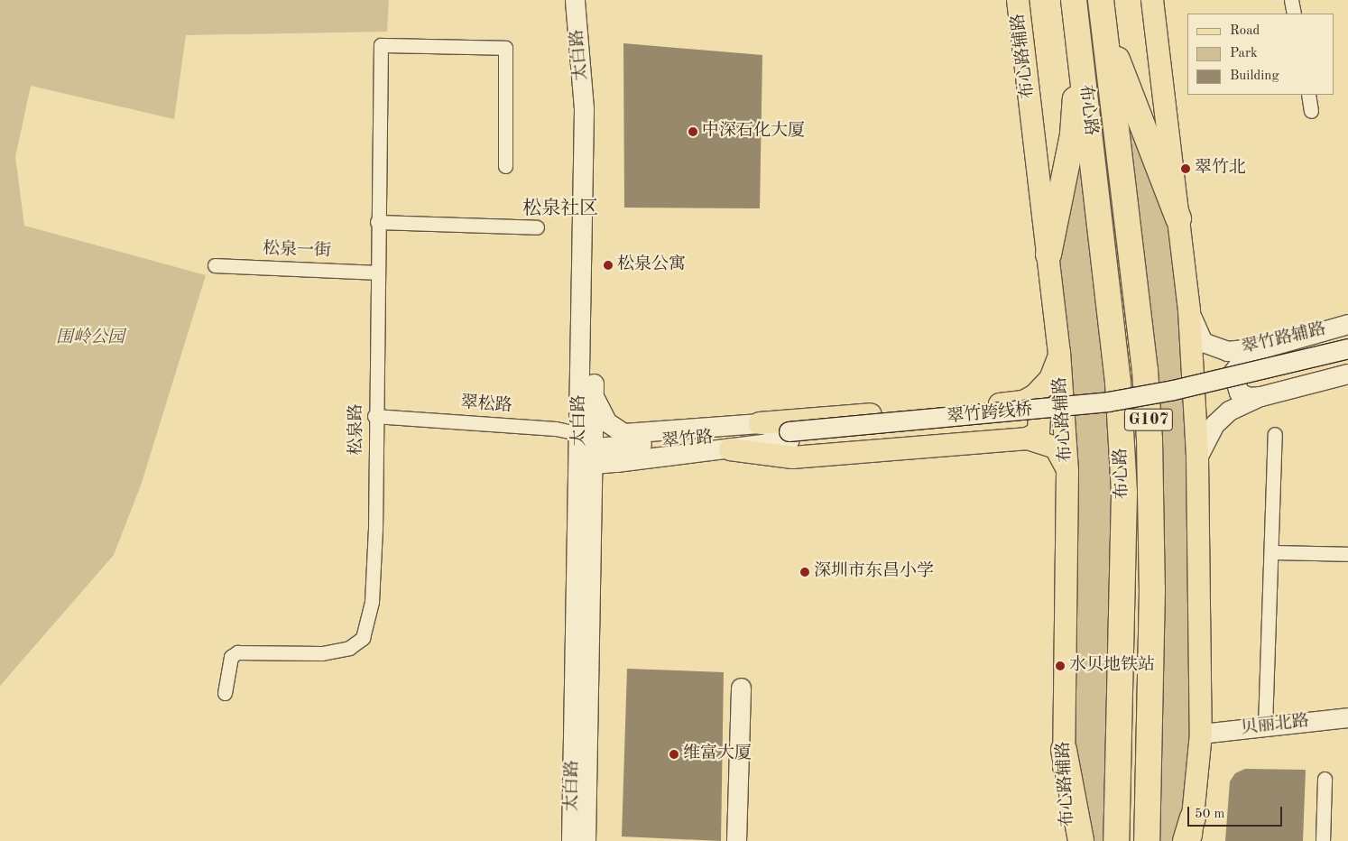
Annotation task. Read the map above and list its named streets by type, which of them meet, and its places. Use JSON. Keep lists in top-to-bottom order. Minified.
{"streets":{"highway":["布心路","G107"],"main road":["太白路","布心路辅路","翠竹路辅路","翠竹跨线桥","翠竹路","贝丽北路"],"street":["松泉一街","翠松路","松泉路"]},"crossings":[["太白路","翠松路"],["太白路","翠竹路"],["松泉一街","松泉路"],["翠松路","松泉路"],["翠松路","翠竹路"],["翠竹跨线桥","翠竹路"]],"districts":["松泉社区"],"parks":["围岭公园"],"places":["中深石化大厦","翠竹北","松泉公寓","深圳市东昌小学","水贝地铁站","维富大厦"],"legend":["Road","Park","Building"],"scale_bar":"50 m"}
